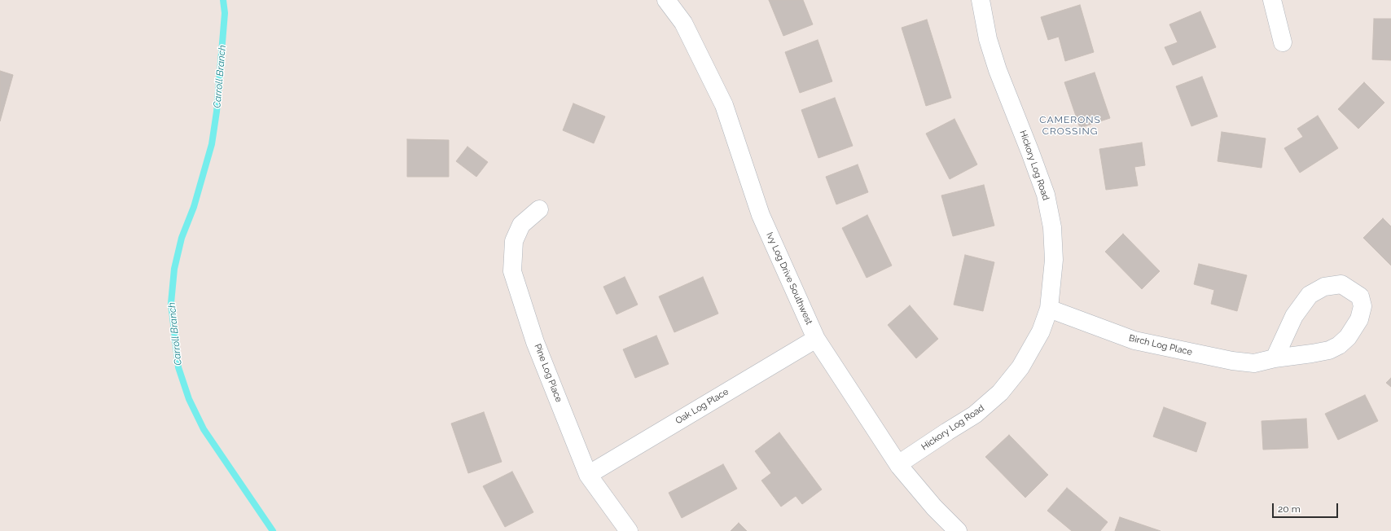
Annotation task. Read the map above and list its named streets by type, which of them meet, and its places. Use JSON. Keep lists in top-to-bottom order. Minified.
{"streets":{"street":["Hickory Log Road","Ivy Log Drive Southwest","Birch Log Place","Pine Log Place","Oak Log Place"]},"crossings":[["Hickory Log Road","Ivy Log Drive Southwest"],["Hickory Log Road","Birch Log Place"],["Ivy Log Drive Southwest","Oak Log Place"],["Pine Log Place","Oak Log Place"]],"districts":["CAMERONS CROSSING"],"water":["Carroll Branch"],"scale_bar":"20 m"}
